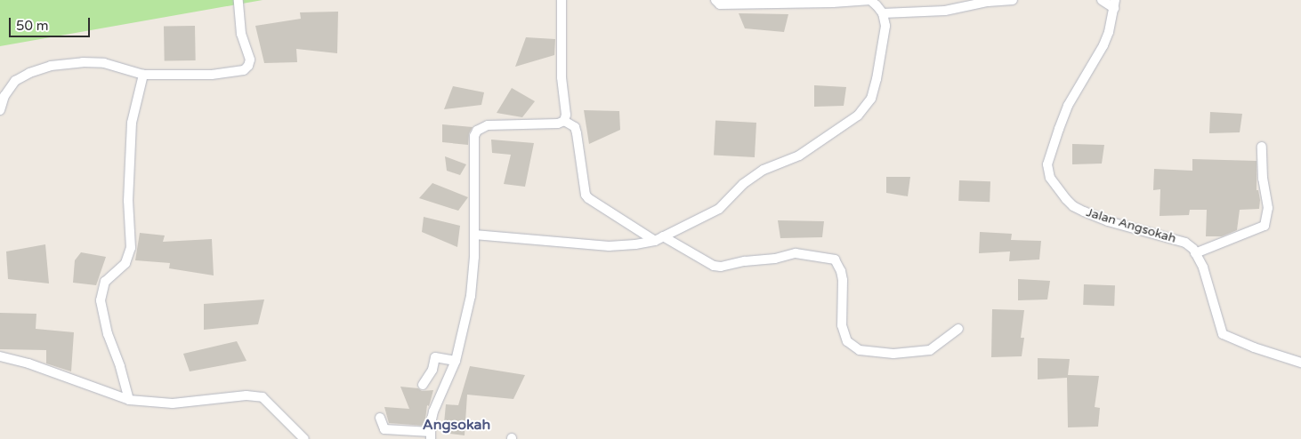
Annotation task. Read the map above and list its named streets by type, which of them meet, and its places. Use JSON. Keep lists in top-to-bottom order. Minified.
{"streets":{"street":["Jalan Angsokah"]},"districts":["Angsokah"],"scale_bar":"50 m"}
